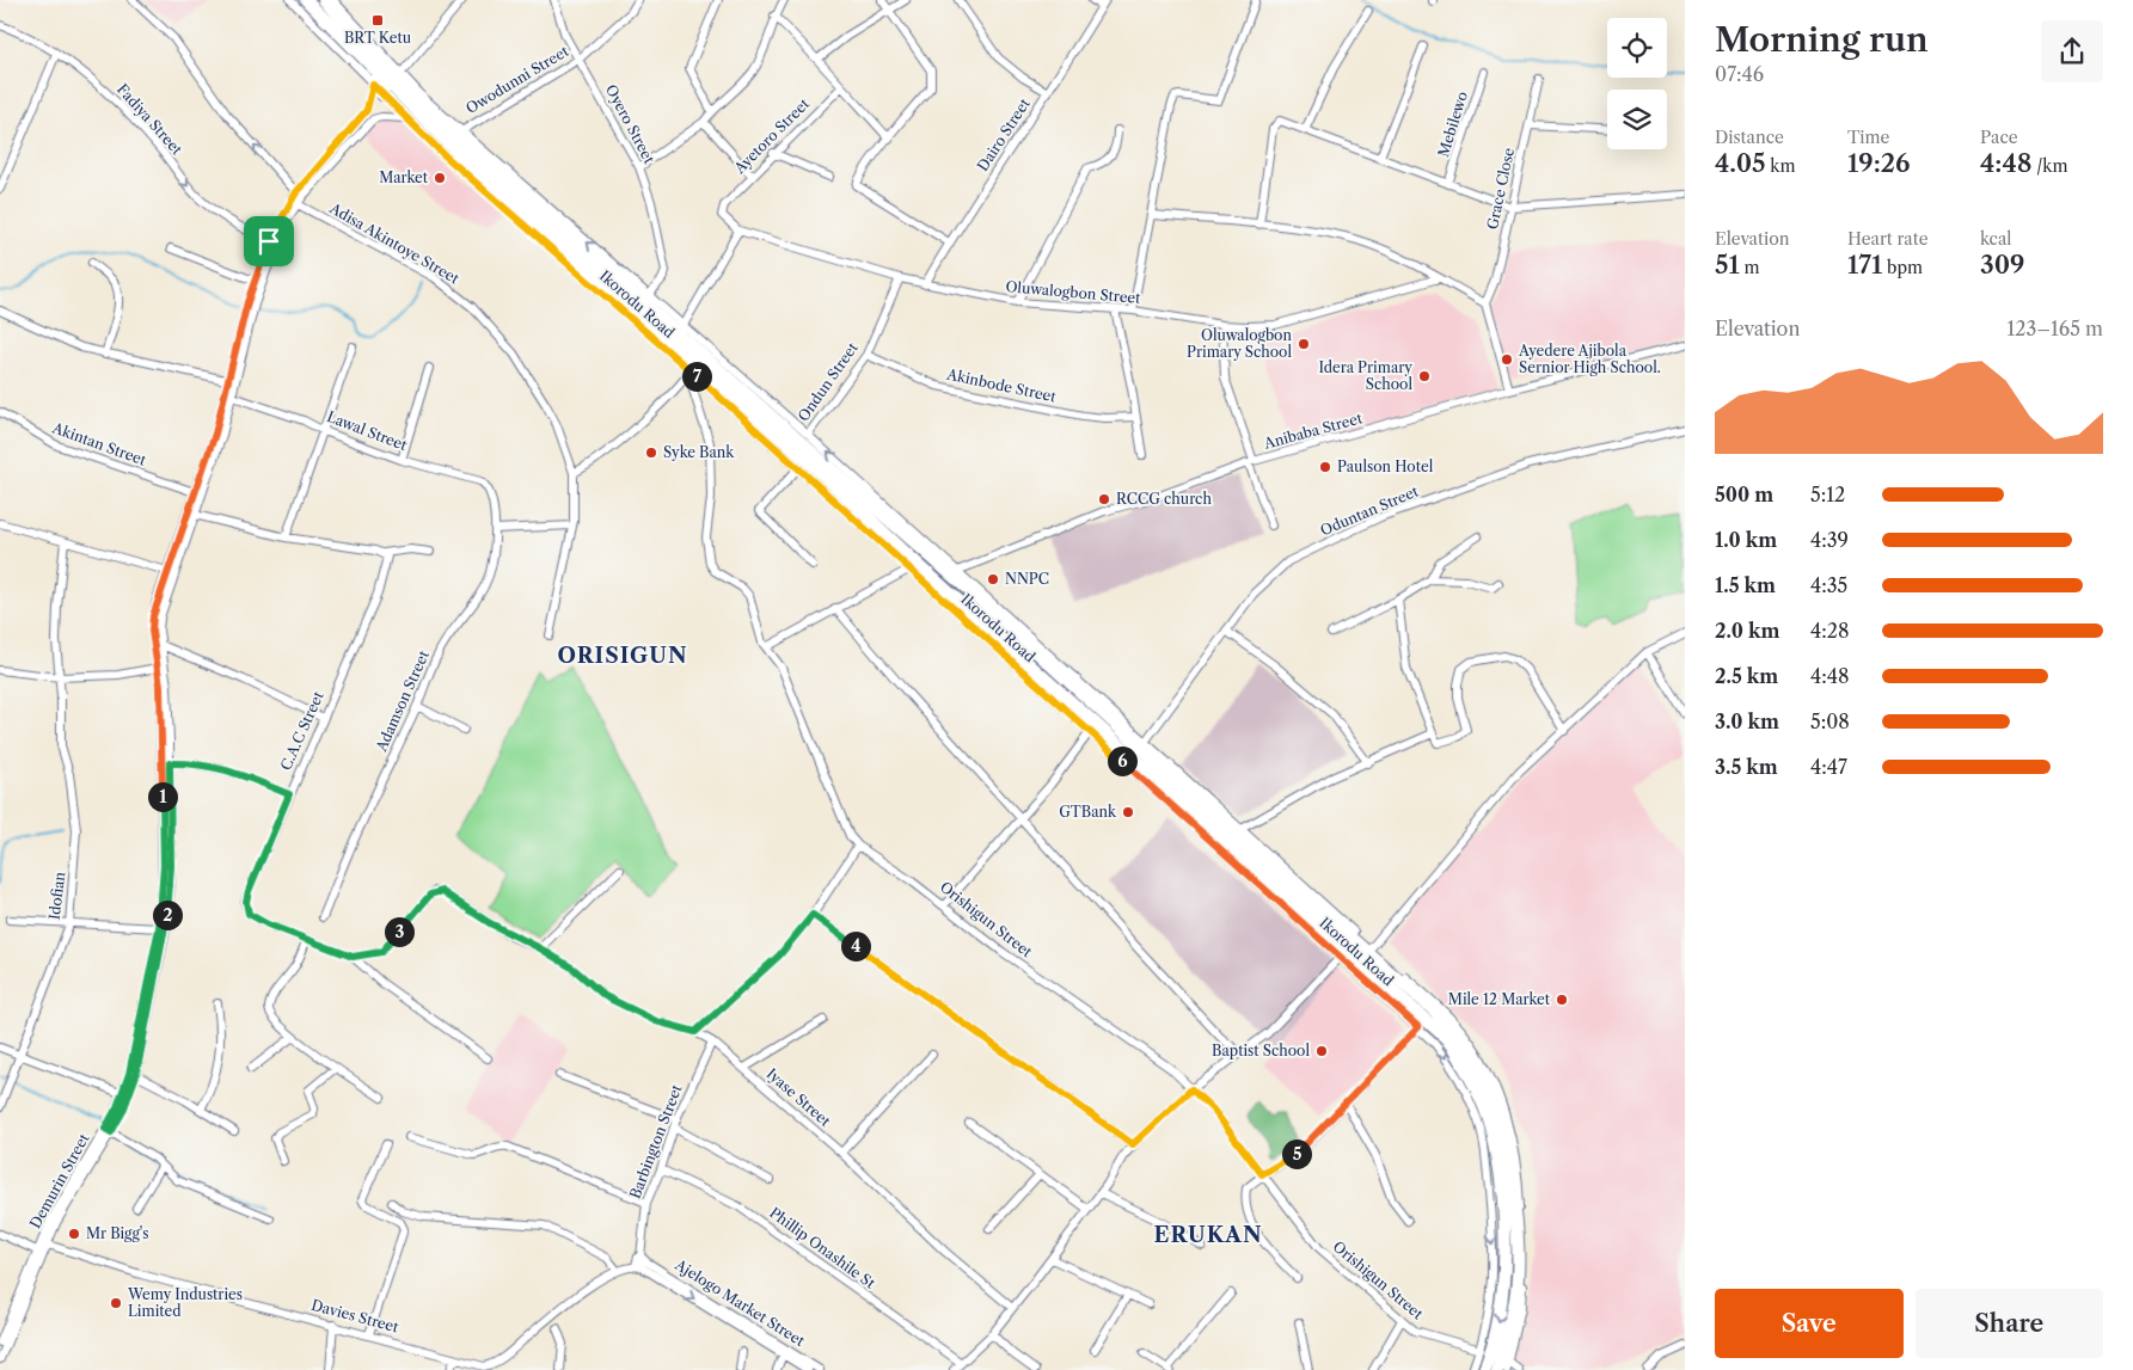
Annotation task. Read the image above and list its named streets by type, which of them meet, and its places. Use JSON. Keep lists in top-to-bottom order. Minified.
{"streets":{"highway":["Ikorodu Road"],"street":["Owodunni Street","Fadiya Street","Oyero Street","Mebilewo","Dairo Street","Ayetoro Street","Grace Close","Adisa Akintoye Street","Oluwalogbon Street","Ondun Street","Akinbode Street","Lawal Street","Anibaba Street","Akintan Street","Oduntan Street","Adamson Street","C.A.C Street","Idofian","Orishigun Street","Iyase Street","Barbington Street","Demurin Street","Phillip Onashile St","Ajelogo Market Street","Davies Street"]},"crossings":[["Owodunni Street","Oyero Street"],["Owodunni Street","Ikorodu Road"],["Fadiya Street","Demurin Street"],["Oyero Street","Ikorodu Road"],["Dairo Street","Oluwalogbon Street"],["Ayetoro Street","Oluwalogbon Street"],["Adisa Akintoye Street","Demurin Street"],["Oluwalogbon Street","Ondun Street"],["Ikorodu Road","Ondun Street"],["Ikorodu Road","Anibaba Street"],["Ikorodu Road","Oduntan Street"],["Ikorodu Road","Orishigun Street"],["Ikorodu Road","Demurin Street"],["Ondun Street","Akinbode Street"],["Lawal Street","Adamson Street"],["Lawal Street","Demurin Street"],["Akintan Street","Demurin Street"],["Iyase Street","Barbington Street"],["Barbington Street","Phillip Onashile St"],["Barbington Street","Ajelogo Market Street"],["Barbington Street","Davies Street"],["Demurin Street","Davies Street"],["Ajelogo Market Street","Davies Street"]],"districts":["ORISIGUN","ERUKAN"],"places":{"transit":["BRT Ketu"],"other":["Market","Oluwalogbon Primary School","Ayedere Ajibola Sernior High School.","Idera Primary School","Syke Bank","Paulson Hotel","RCCG church","NNPC","GTBank","Mile 12 Market","Baptist School","Mr Bigg's","Wemy Industries Limited"]},"page":{"heading":["Morning run","07:46"],"stats":[["Distance","4.05 km"],["Time","19:26"],["Pace","4:48 /km"],["Elevation","51 m"],["Heart rate","171 bpm"],["kcal","309"]],"chart":["Elevation","123–165 m"],"pins":["7","6","1","2","3","4","5"],"list":[{"name":"500 m","note":"5:12"},{"name":"1.0 km","note":"4:39"},{"name":"1.5 km","note":"4:35"},{"name":"2.0 km","note":"4:28"},{"name":"2.5 km","note":"4:48"},{"name":"3.0 km","note":"5:08"},{"name":"3.5 km","note":"4:47"}],"buttons":["Save","Share"]}}
